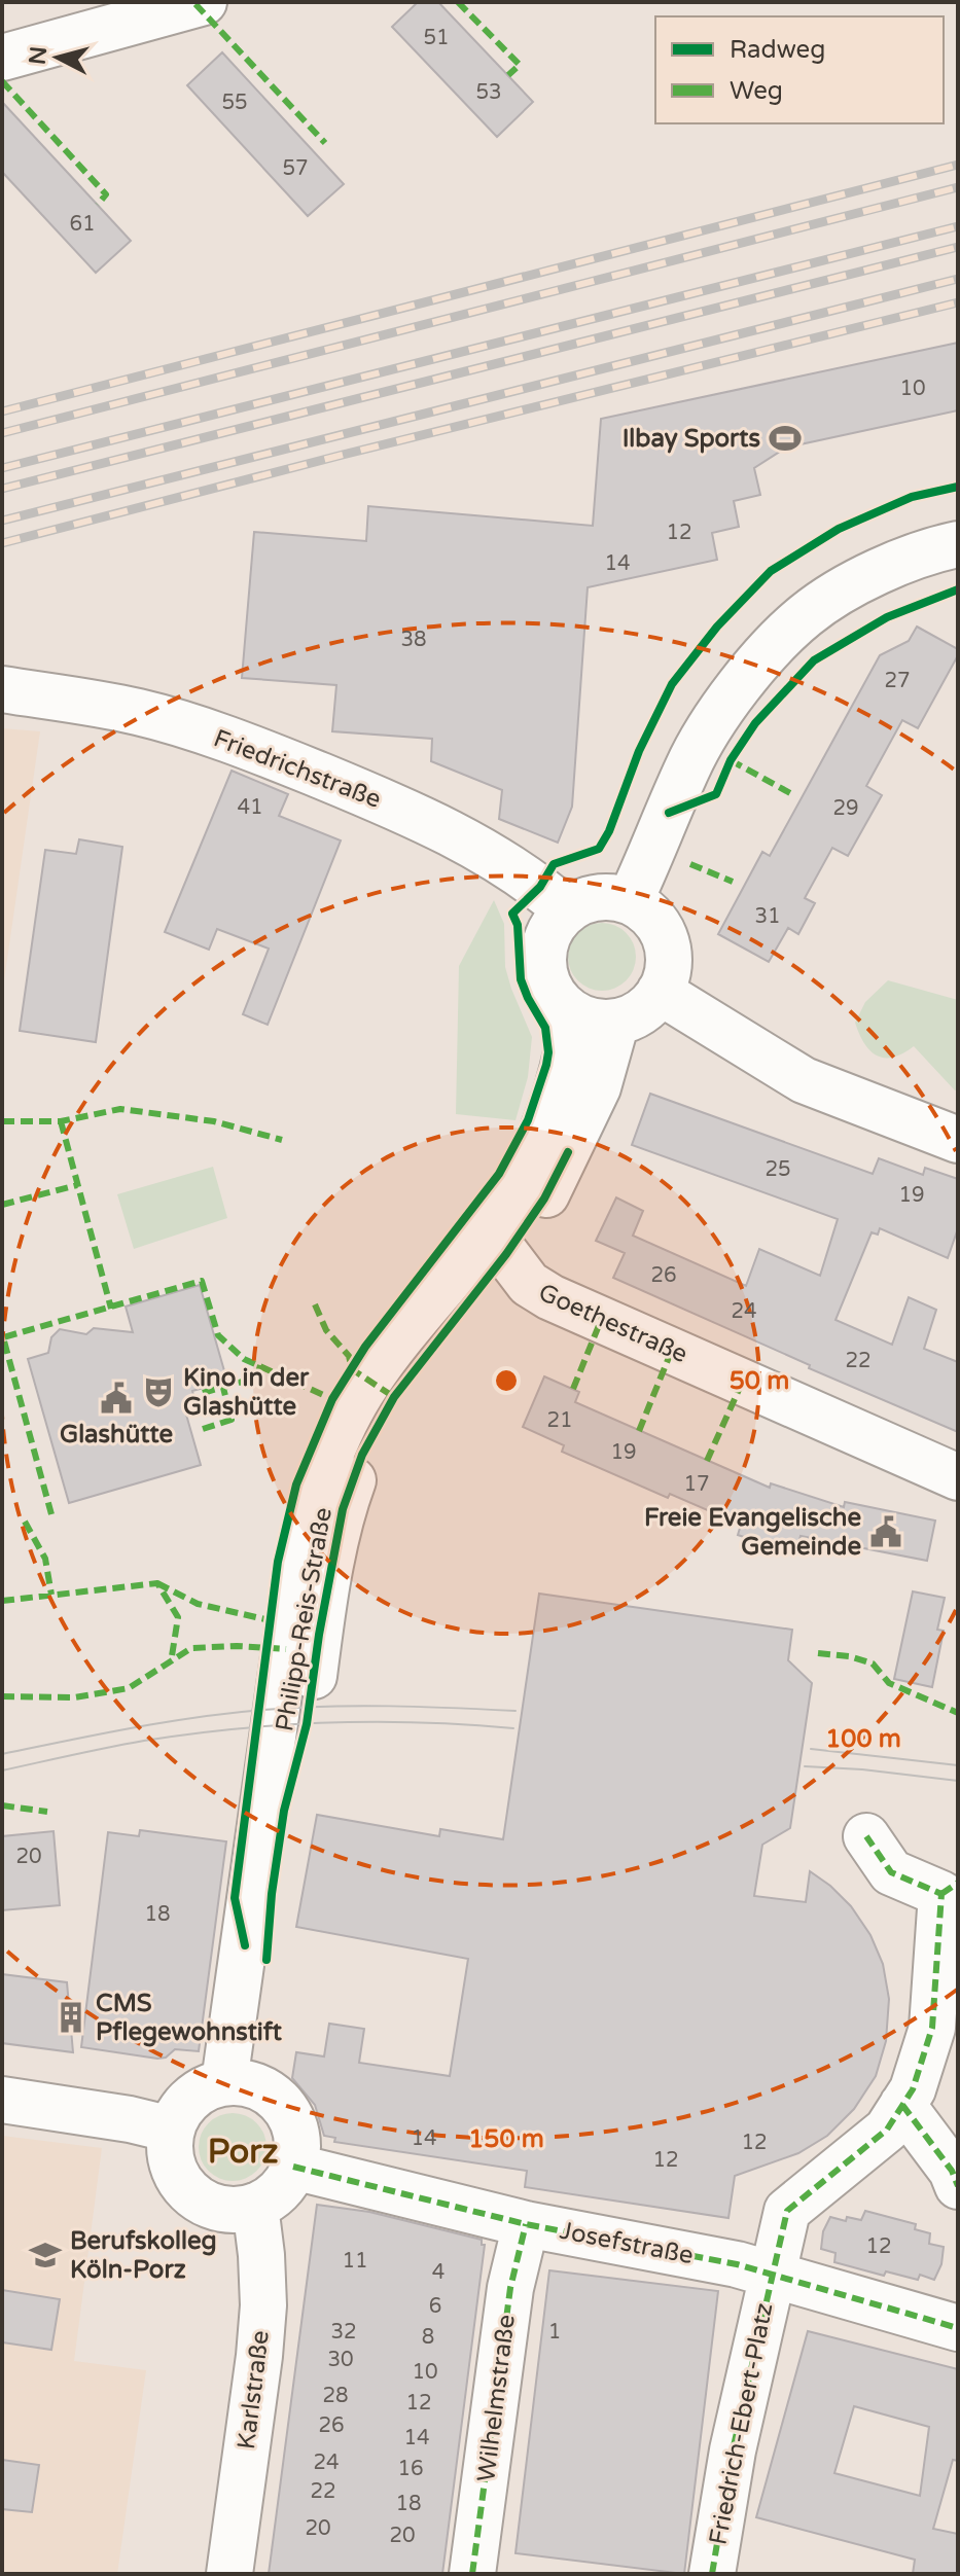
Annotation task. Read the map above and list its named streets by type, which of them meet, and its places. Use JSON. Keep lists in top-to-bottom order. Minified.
{"streets":{"street":["Friedrichstraße","Goethestraße","Philipp-Reis-Straße","Josefstraße","Karlstraße","Wilhelmstraße","Friedrich-Ebert-Platz"]},"crossings":[["Friedrichstraße","Philipp-Reis-Straße"],["Goethestraße","Philipp-Reis-Straße"],["Philipp-Reis-Straße","Josefstraße"],["Philipp-Reis-Straße","Karlstraße"],["Josefstraße","Karlstraße"],["Josefstraße","Wilhelmstraße"],["Josefstraße","Friedrich-Ebert-Platz"]],"districts":["Porz"],"places":{"sports":["Ilbay Sports"],"theatre":["Kino in der Glashütte"],"public building":["Glashütte","Freie Evangelische Gemeinde"],"building":["CMS Pflegewohnstift"],"school or university":["Berufskolleg Köln-Porz"]},"house_numbers":["51","53","55","57","61","10","12","14","38","27","41","29","31","25","19","26","24","22","21","19","17","20","18","14","12","12","12","11","4","6","32","1","8","30","10","28","12","26","14","24","16","22","18","20","20"],"legend":["Radweg","Weg"],"north":"left","rings":["50 m","100 m","150 m"]}
